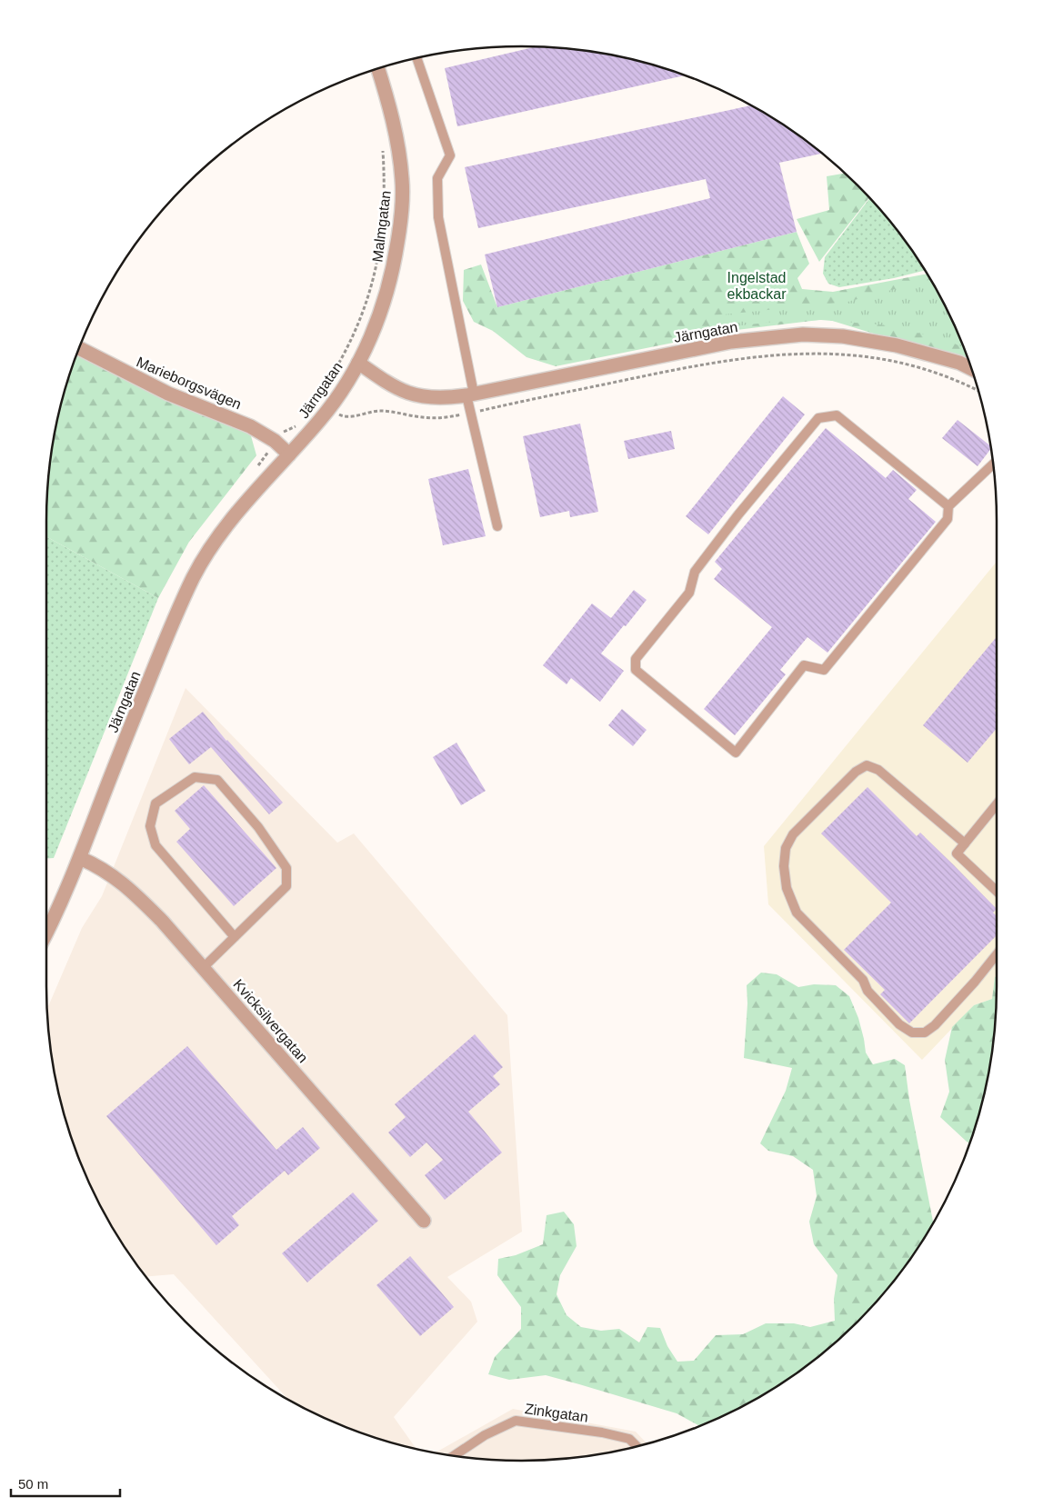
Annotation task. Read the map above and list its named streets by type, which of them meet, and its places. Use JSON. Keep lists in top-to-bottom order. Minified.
{"streets":{"street":["Malmgatan","Järngatan","Marieborgsvägen","Kvicksilvergatan"],"lane":["Zinkgatan"]},"crossings":[["Malmgatan","Järngatan"],["Järngatan","Marieborgsvägen"],["Järngatan","Kvicksilvergatan"]],"parks":["Ingelstad ekbackar"],"scale_bar":"50 m"}
